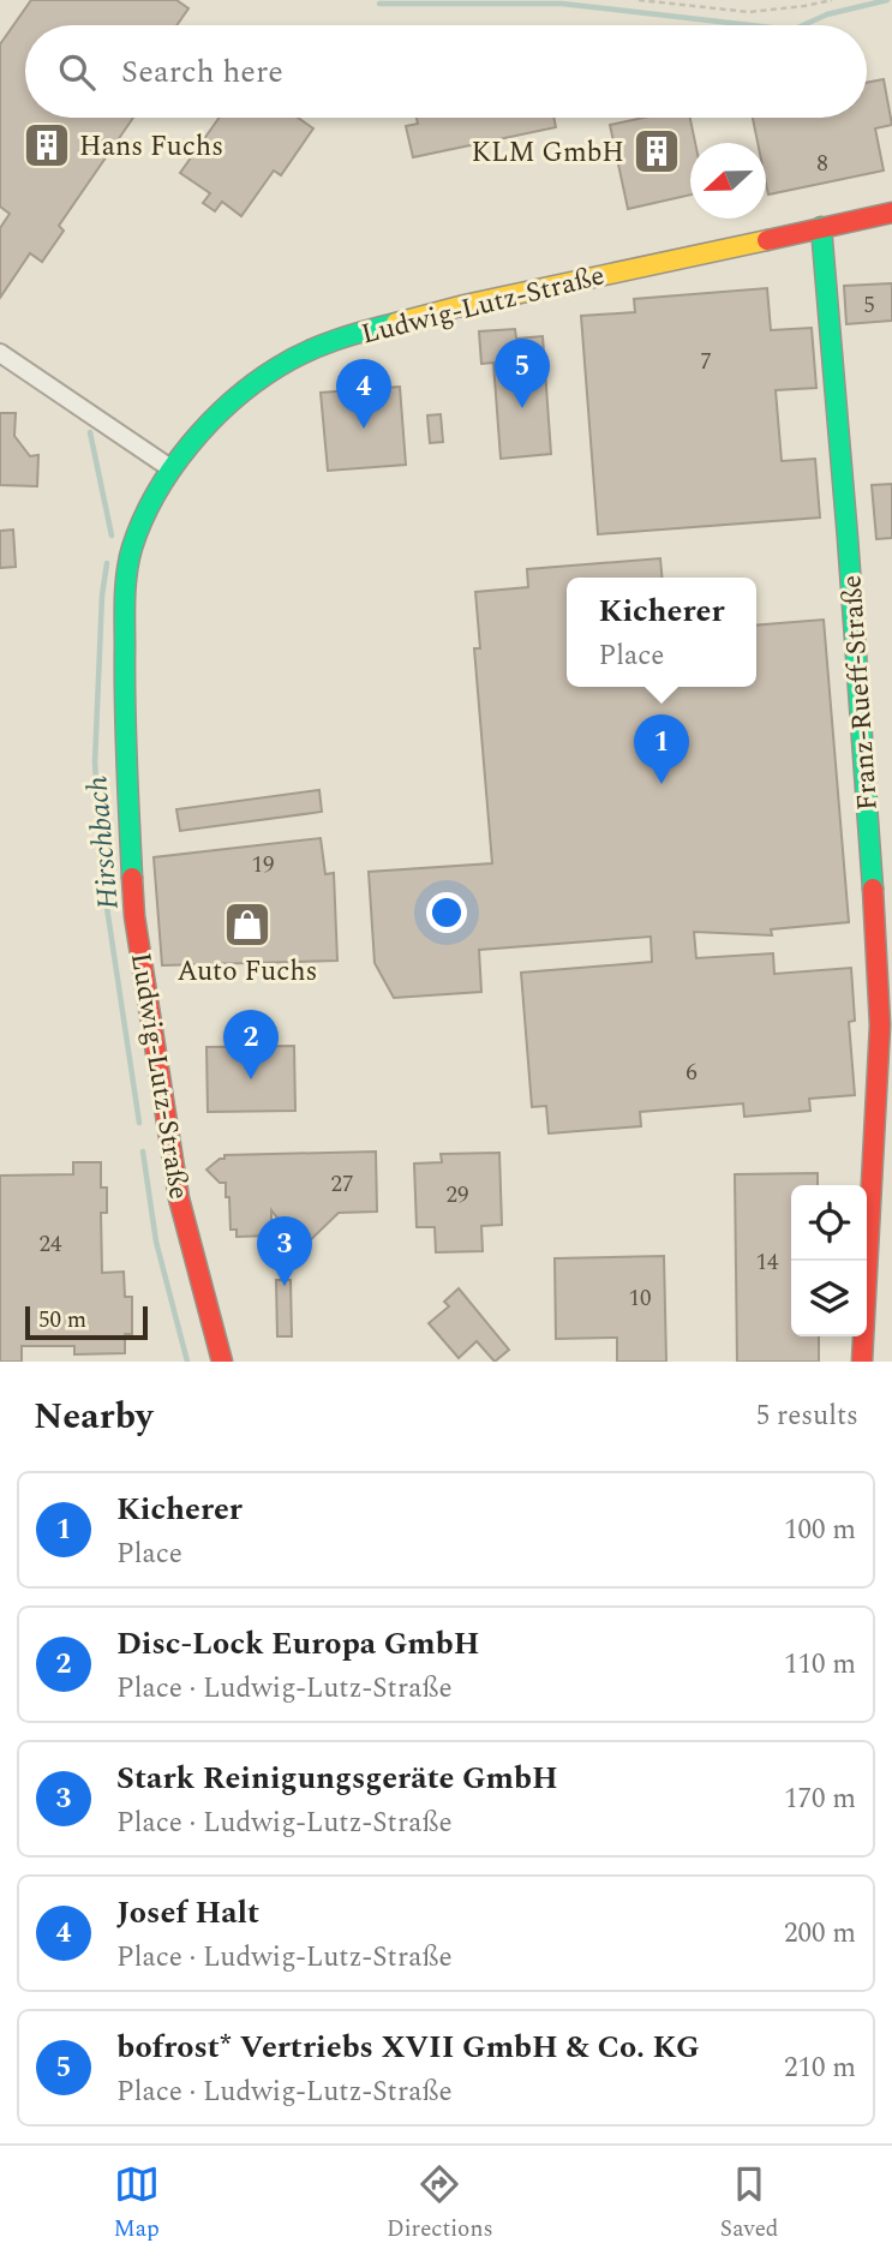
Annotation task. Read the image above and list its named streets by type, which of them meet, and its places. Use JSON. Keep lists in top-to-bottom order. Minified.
{"streets":{"street":["Ludwig-Lutz-Straße","Franz-Rueff-Straße"]},"crossings":[["Ludwig-Lutz-Straße","Franz-Rueff-Straße"]],"water":["Hirschbach"],"places":{"building":["Hans Fuchs","KLM GmbH"],"shop":["Auto Fuchs"]},"house_numbers":["8","5","7","19","6","27","29","24","14","10"],"scale_bar":"50 m","north":"left","page":{"search":"Search here","pins":["5","4","1","2","3"],"popup":["Kicherer","Place"],"scale":"50 m","heading":["Nearby","5 results"],"list":[{"mark":"1","name":"Kicherer","note":"Place","value":"100 m"},{"mark":"2","name":"Disc-Lock Europa GmbH","note":"Place · Ludwig-Lutz-Straße","value":"110 m"},{"mark":"3","name":"Stark Reinigungsgeräte GmbH","note":"Place · Ludwig-Lutz-Straße","value":"170 m"},{"mark":"4","name":"Josef Halt","note":"Place · Ludwig-Lutz-Straße","value":"200 m"},{"mark":"5","name":"bofrost* Vertriebs XVII GmbH & Co. KG","note":"Place · Ludwig-Lutz-Straße","value":"210 m"}],"nav":["Map","Directions","Saved"]}}
